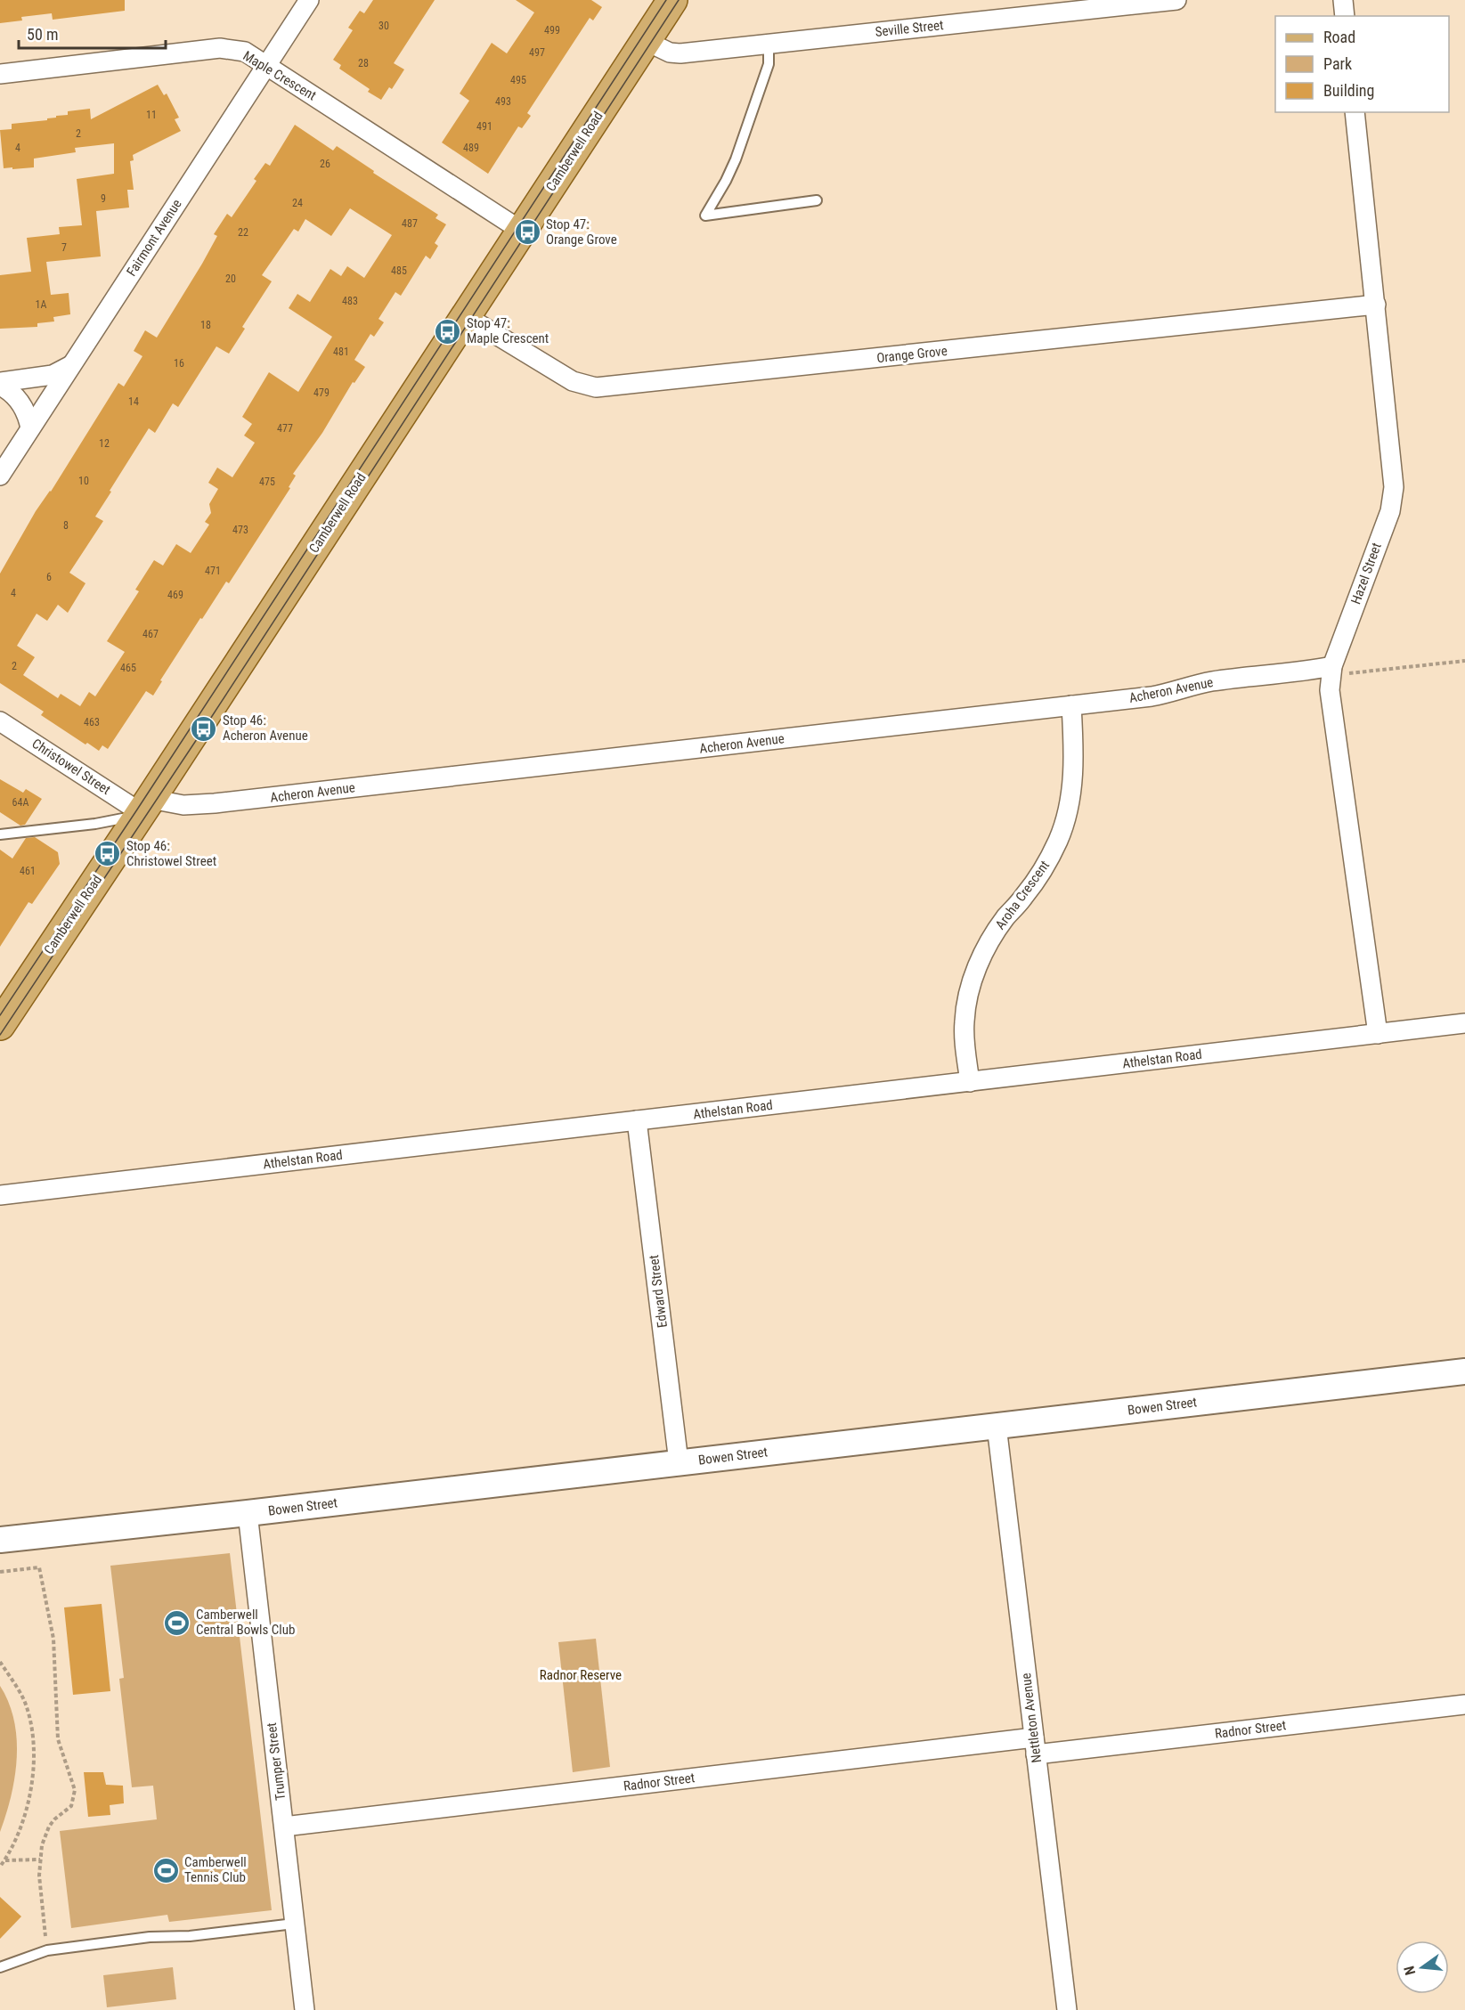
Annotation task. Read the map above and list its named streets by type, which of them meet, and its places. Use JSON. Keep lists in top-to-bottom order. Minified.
{"streets":{"main road":["Camberwell Road"],"street":["Seville Street","Maple Crescent","Fairmont Avenue","Orange Grove","Hazel Street","Acheron Avenue","Christowel Street","Aroha Crescent","Athelstan Road","Edward Street","Bowen Street","Nettleton Avenue","Radnor Street","Trumper Street"]},"crossings":[["Seville Street","Camberwell Road"],["Maple Crescent","Camberwell Road"],["Maple Crescent","Fairmont Avenue"],["Camberwell Road","Orange Grove"],["Camberwell Road","Acheron Avenue"],["Camberwell Road","Christowel Street"],["Orange Grove","Hazel Street"],["Hazel Street","Acheron Avenue"],["Hazel Street","Athelstan Road"],["Acheron Avenue","Christowel Street"],["Acheron Avenue","Aroha Crescent"],["Aroha Crescent","Athelstan Road"],["Athelstan Road","Edward Street"],["Edward Street","Bowen Street"],["Bowen Street","Nettleton Avenue"],["Bowen Street","Trumper Street"],["Nettleton Avenue","Radnor Street"],["Radnor Street","Trumper Street"]],"parks":["Radnor Reserve"],"places":{"bus stop":["Stop 47: Orange Grove","Stop 47: Maple Crescent","Stop 46: Acheron Avenue","Stop 46: Christowel Street"],"sports":["Camberwell Central Bowls Club","Camberwell Tennis Club"]},"house_numbers":["30","499","497","28","495","493","11","491","2","4","489","26","9","24","487","22","7","485","20","483","1A","18","481","16","479","14","477","12","10","475","8","473","471","6","4","469","467","2","465","463","64A","461"],"legend":["Road","Park","Building"],"scale_bar":"50 m","north":"left"}
